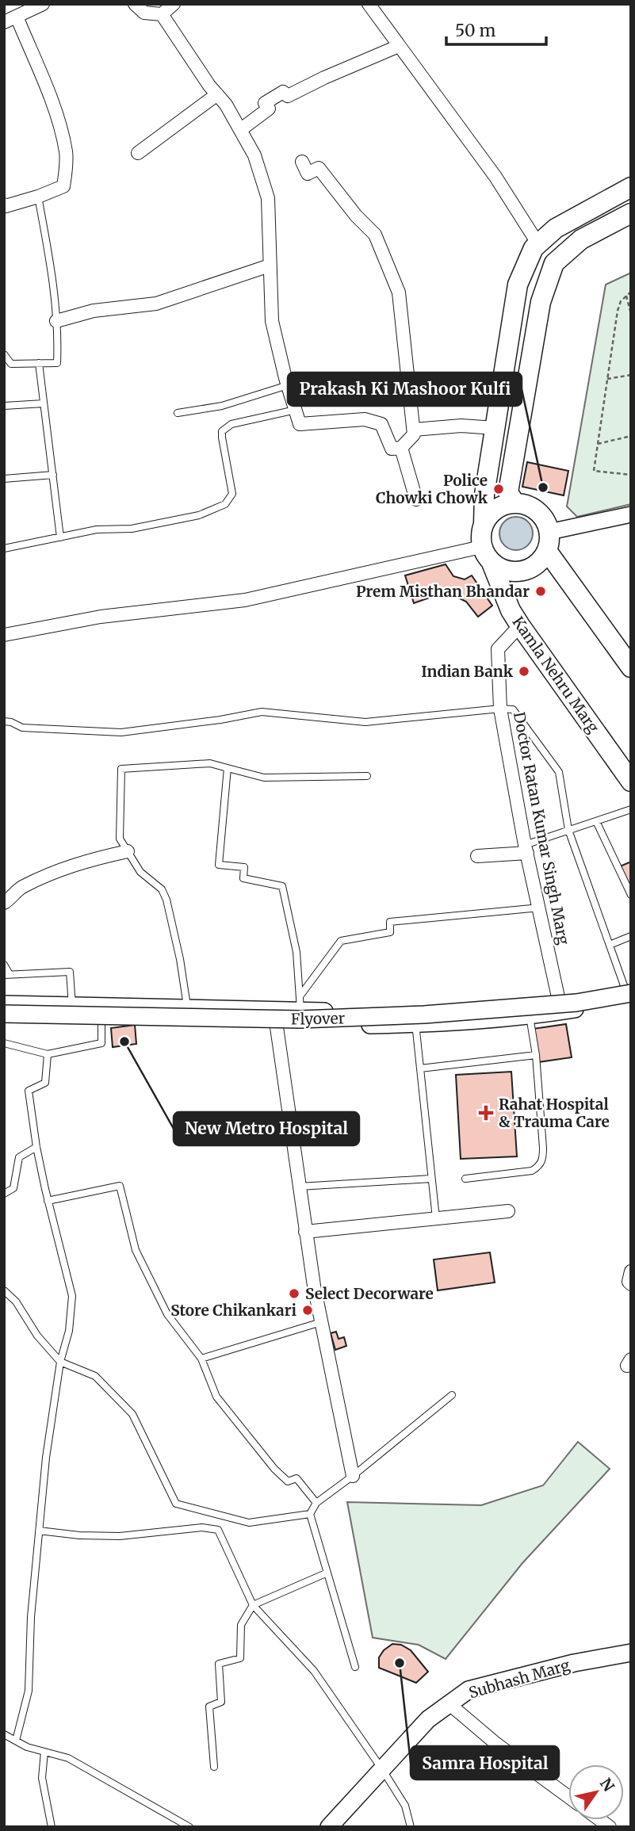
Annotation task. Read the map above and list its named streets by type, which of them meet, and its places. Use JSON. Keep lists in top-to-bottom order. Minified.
{"streets":{"main road":["Kamla Nehru Marg","Flyover","Subhash Marg"],"street":["Doctor Ratan Kumar Singh Marg"]},"crossings":[["Kamla Nehru Marg","Doctor Ratan Kumar Singh Marg"]],"places":{"other":["Prakash Ki Mashoor Kulfi","Police Chowki Chowk","Prem Misthan Bhandar","Indian Bank","New Metro Hospital","Select Decorware","Store Chikankari","Samra Hospital"],"health":["Rahat Hospital & Trauma Care"]},"scale_bar":"50 m","north":"top right"}
